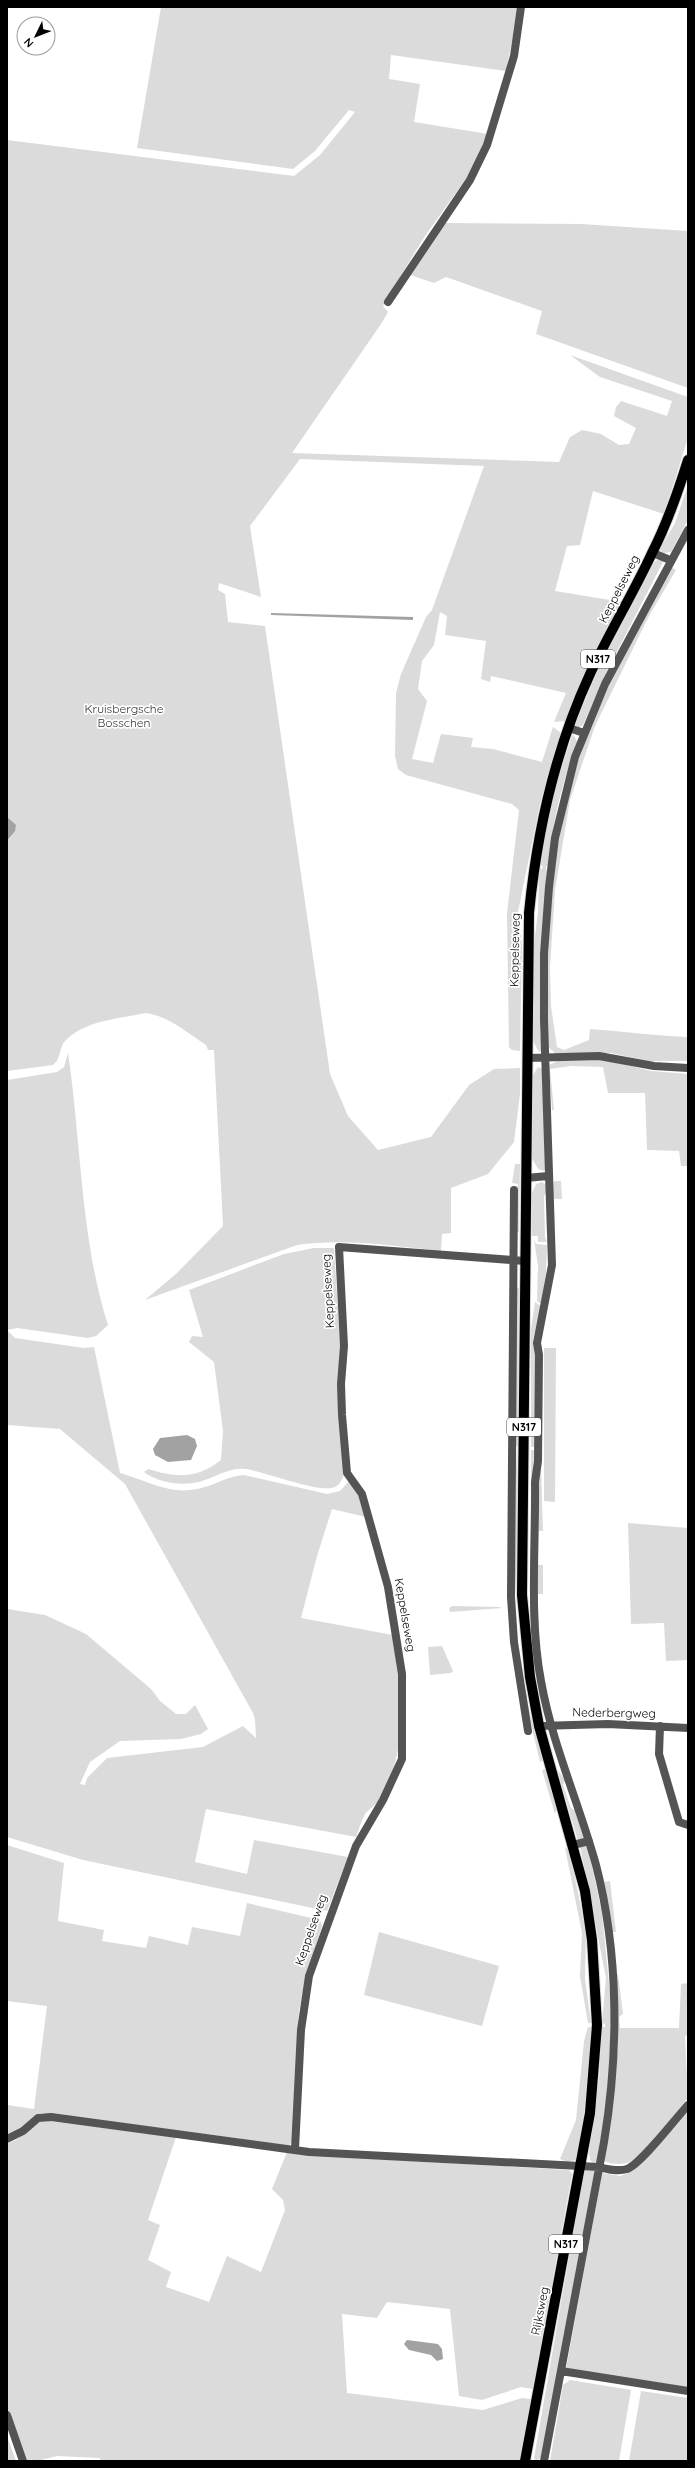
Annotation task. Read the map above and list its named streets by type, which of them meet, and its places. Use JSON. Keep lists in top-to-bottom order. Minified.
{"streets":{"main road":["Keppelseweg","N317","Rijksweg"],"street":["Nederbergweg"]},"crossings":[["Keppelseweg","Nederbergweg"],["Keppelseweg","Rijksweg"]],"parks":["Kruisbergsche Bosschen"],"north":"bottom left"}
